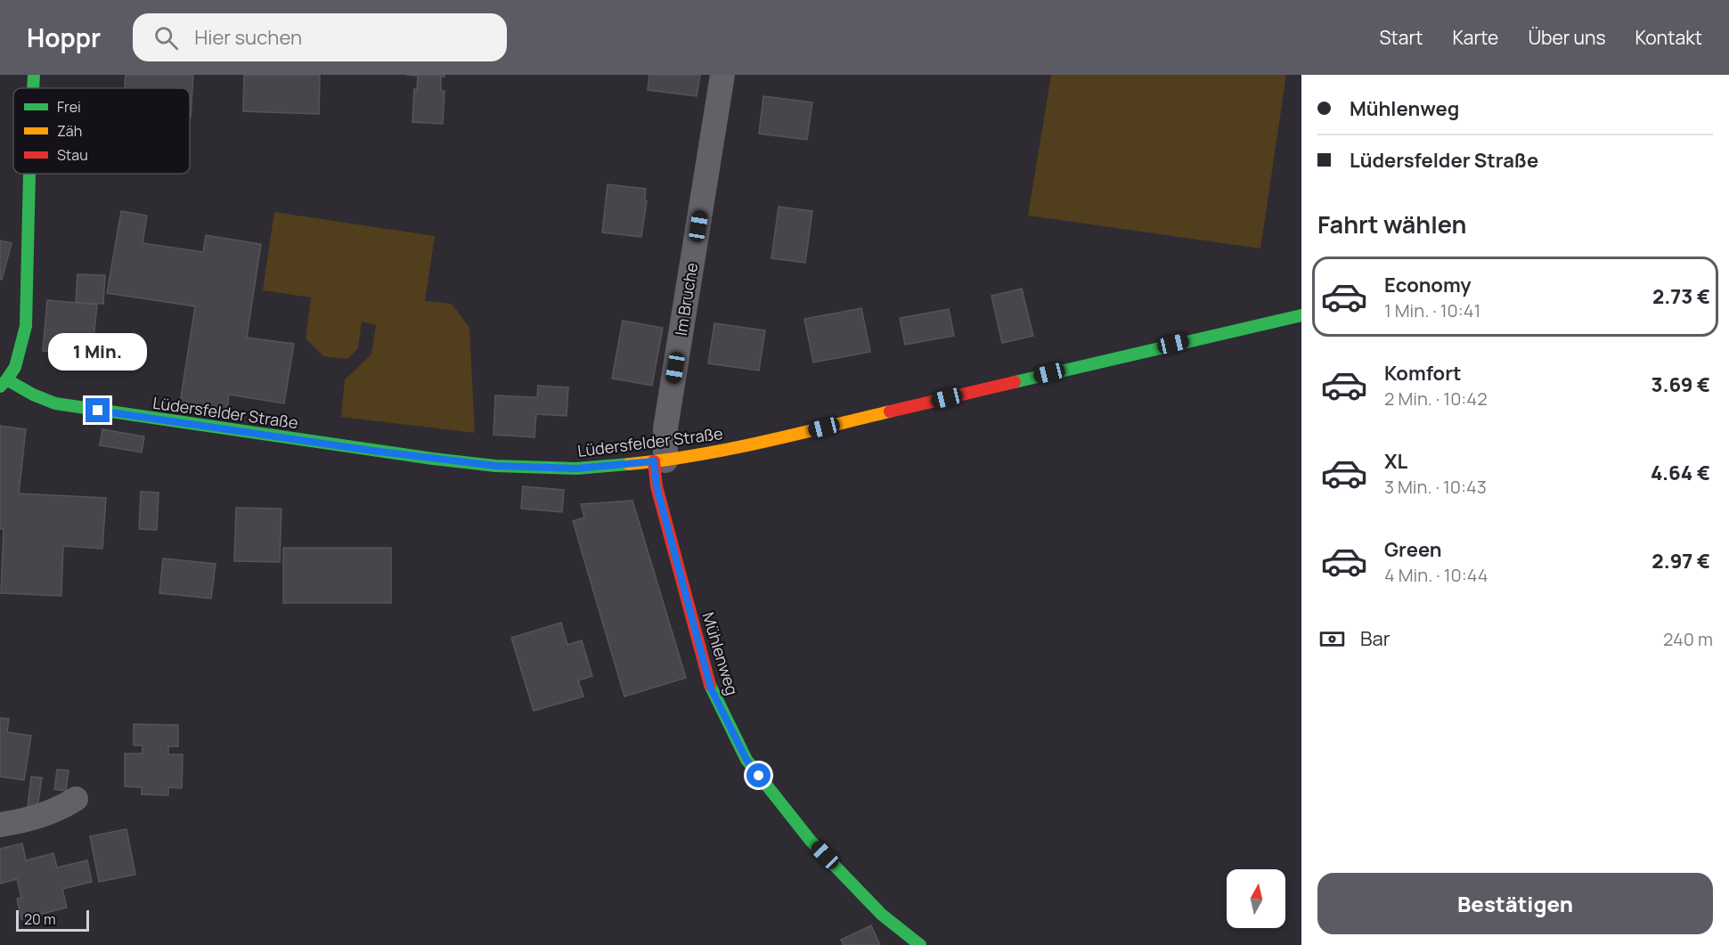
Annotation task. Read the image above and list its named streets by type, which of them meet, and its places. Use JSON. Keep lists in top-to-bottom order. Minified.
{"streets":{"street":["Im Bruche","Lüdersfelder Straße","Mühlenweg"]},"crossings":[["Im Bruche","Lüdersfelder Straße"],["Im Bruche","Mühlenweg"],["Lüdersfelder Straße","Mühlenweg"]],"legend":["Frei","Zäh","Stau"],"scale_bar":"20 m","north":"top","page":{"header":"Hoppr","search":"Hier suchen","nav":["Start","Karte","Über uns","Kontakt"],"banner":["Mühlenweg","Lüdersfelder Straße"],"heading":"Fahrt wählen","list":[{"name":"Economy","note":"1 Min. · 10:41","value":"2.73 €"},{"name":"Komfort","note":"2 Min. · 10:42","value":"3.69 €"},{"name":"XL","note":"3 Min. · 10:43","value":"4.64 €"},{"name":"Green","note":"4 Min. · 10:44","value":"2.97 €"}],"bubble":"1 Min.","pay":["Bar","240 m"],"buttons":"Bestätigen","scale":"20 m"}}
